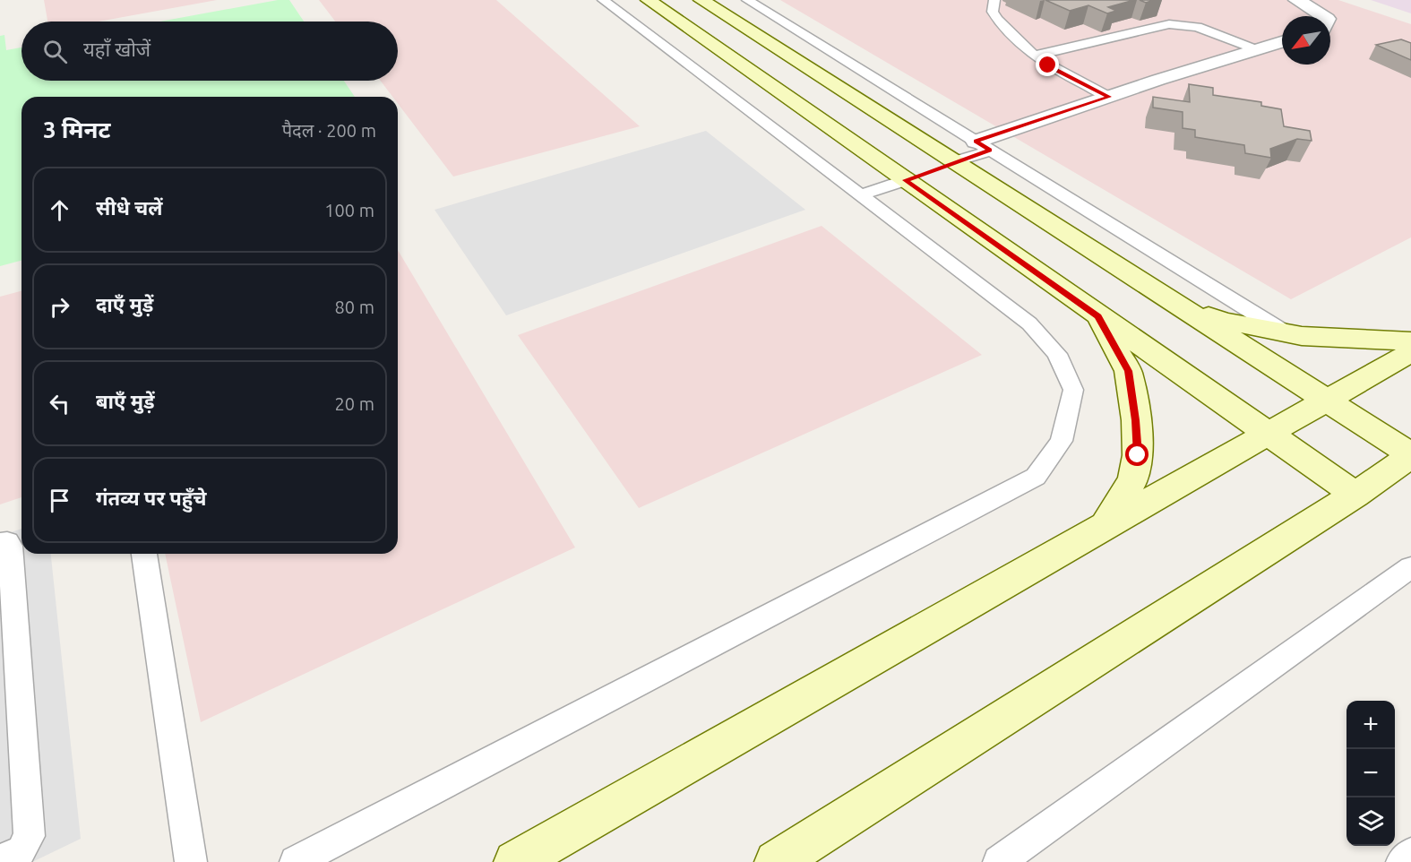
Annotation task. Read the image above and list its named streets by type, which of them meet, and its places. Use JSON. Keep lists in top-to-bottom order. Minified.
{"north":"bottom left","page":{"search":"यहाँ खोजें","heading":["3 मिनट","पैदल · 200 m"],"list":[["सीधे चलें","100 m"],["दाएँ मुड़ें","80 m"],["बाएँ मुड़ें","20 m"],"गंतव्य पर पहुँचे"],"map_buttons":["+","−"]}}
